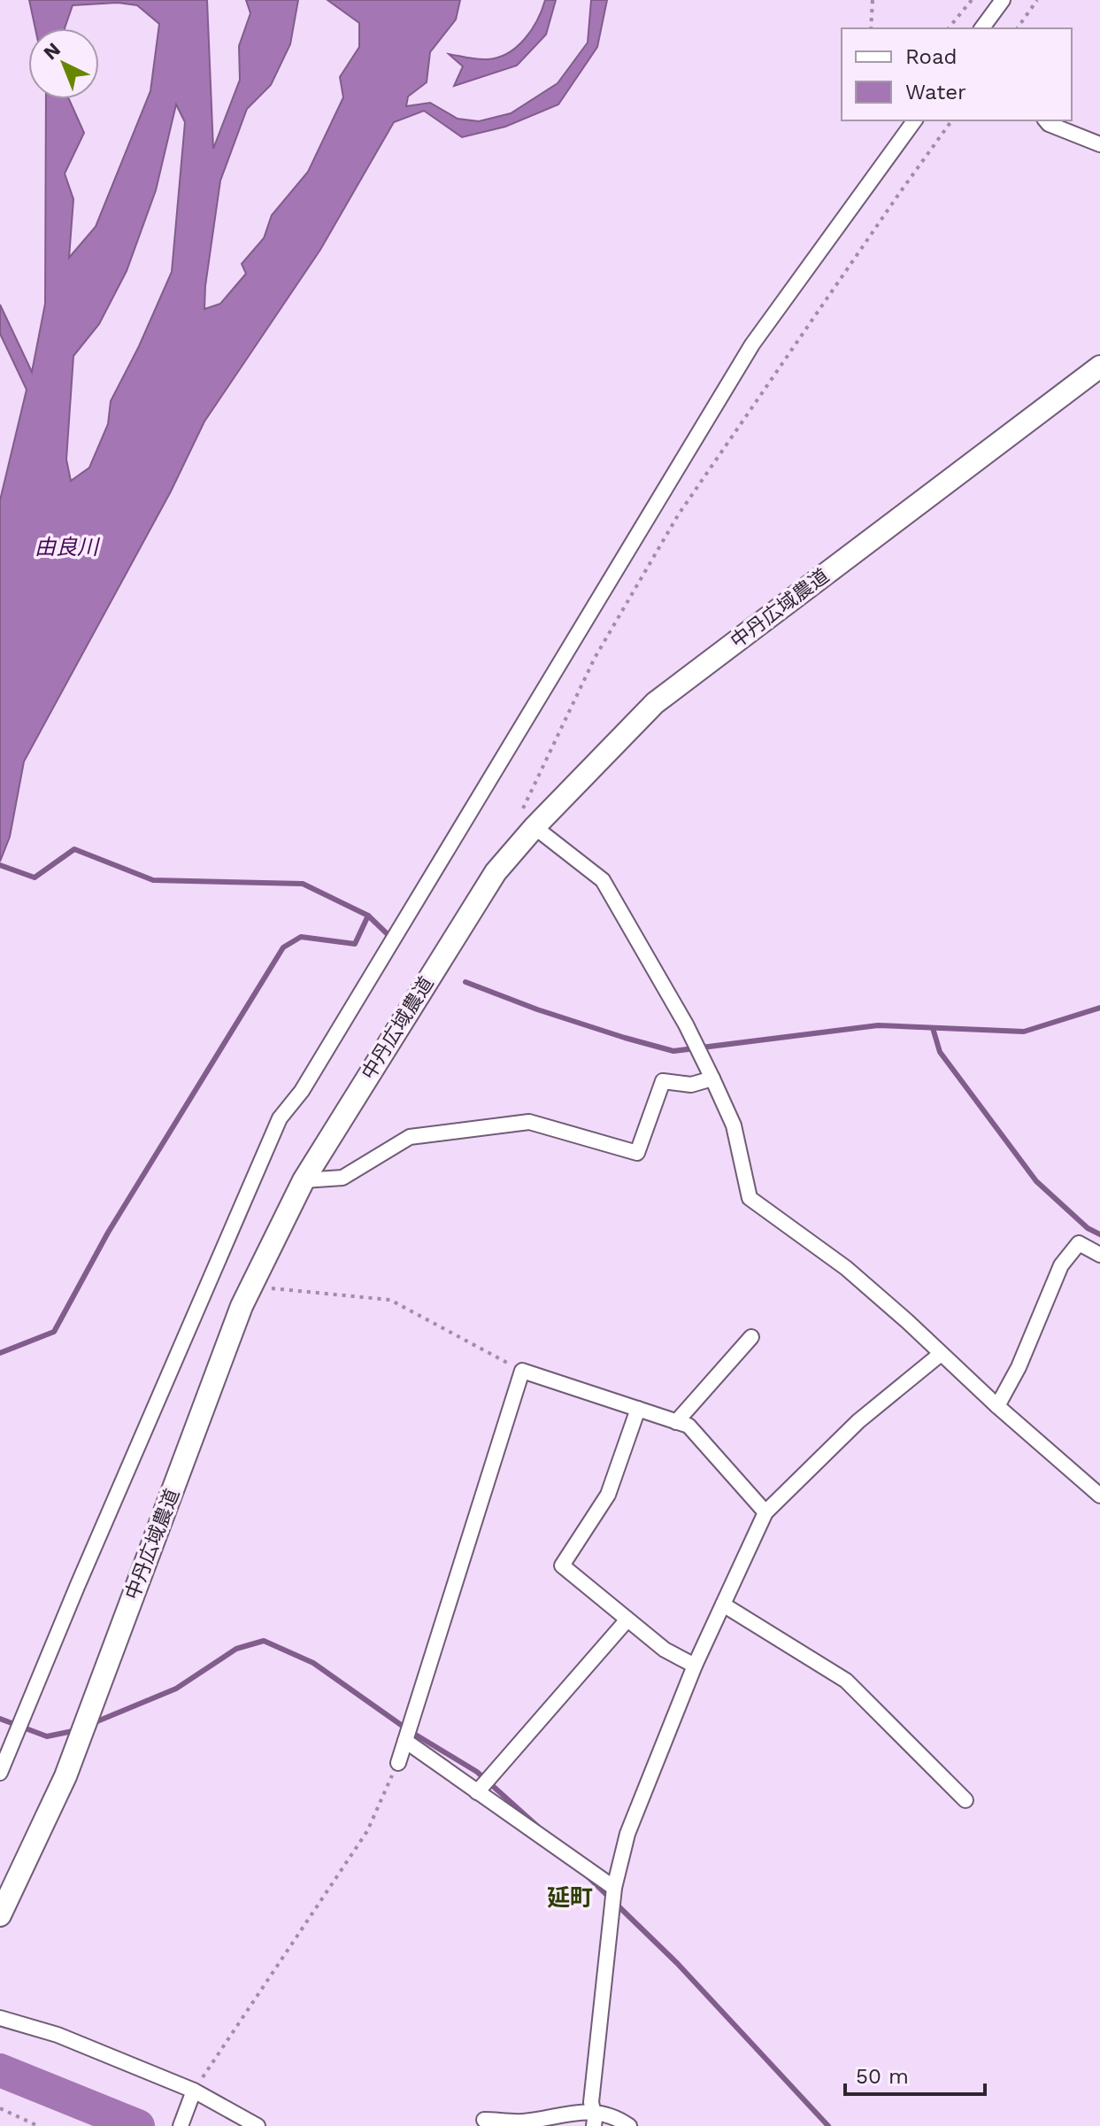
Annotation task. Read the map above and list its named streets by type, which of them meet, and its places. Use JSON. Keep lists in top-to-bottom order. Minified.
{"streets":{"street":["中丹広域農道"]},"districts":["延町"],"water":["由良川"],"legend":["Road","Water"],"scale_bar":"50 m","north":"top left"}
